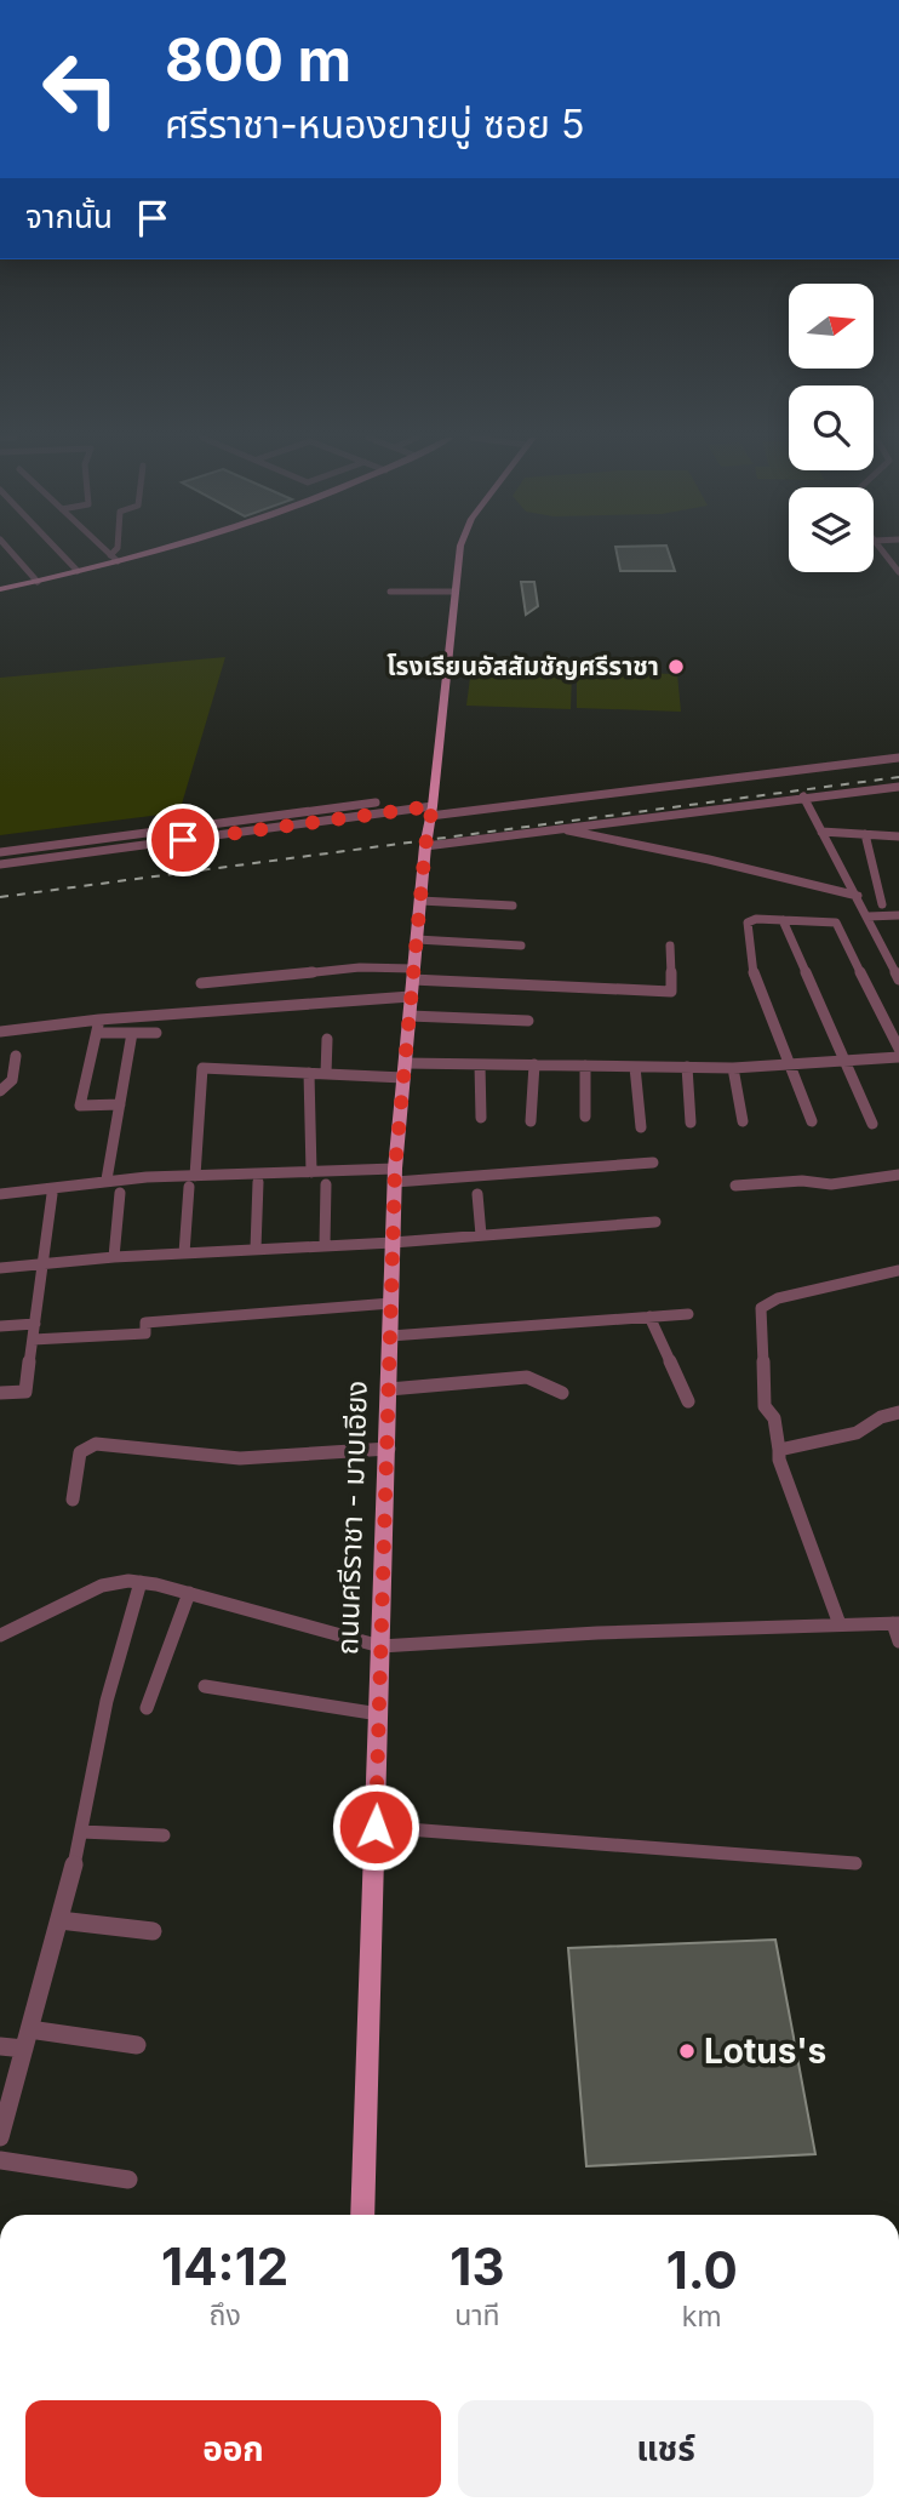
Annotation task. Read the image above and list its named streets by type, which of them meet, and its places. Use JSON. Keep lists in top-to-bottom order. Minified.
{"streets":{"main road":["ถนนศรีราชา - มาบเอียง"]},"places":["โรงเรียนอัสสัมชัญศรีราชา","Lotus's"],"north":"right","page":{"turn":["800 m","ศรีราชา-หนองยายบู่ ซอย 5"],"then":"จากนั้น","eta":["14:12","ถึง","13","นาที","1.0","km"],"buttons":["ออก","แชร์"]}}
